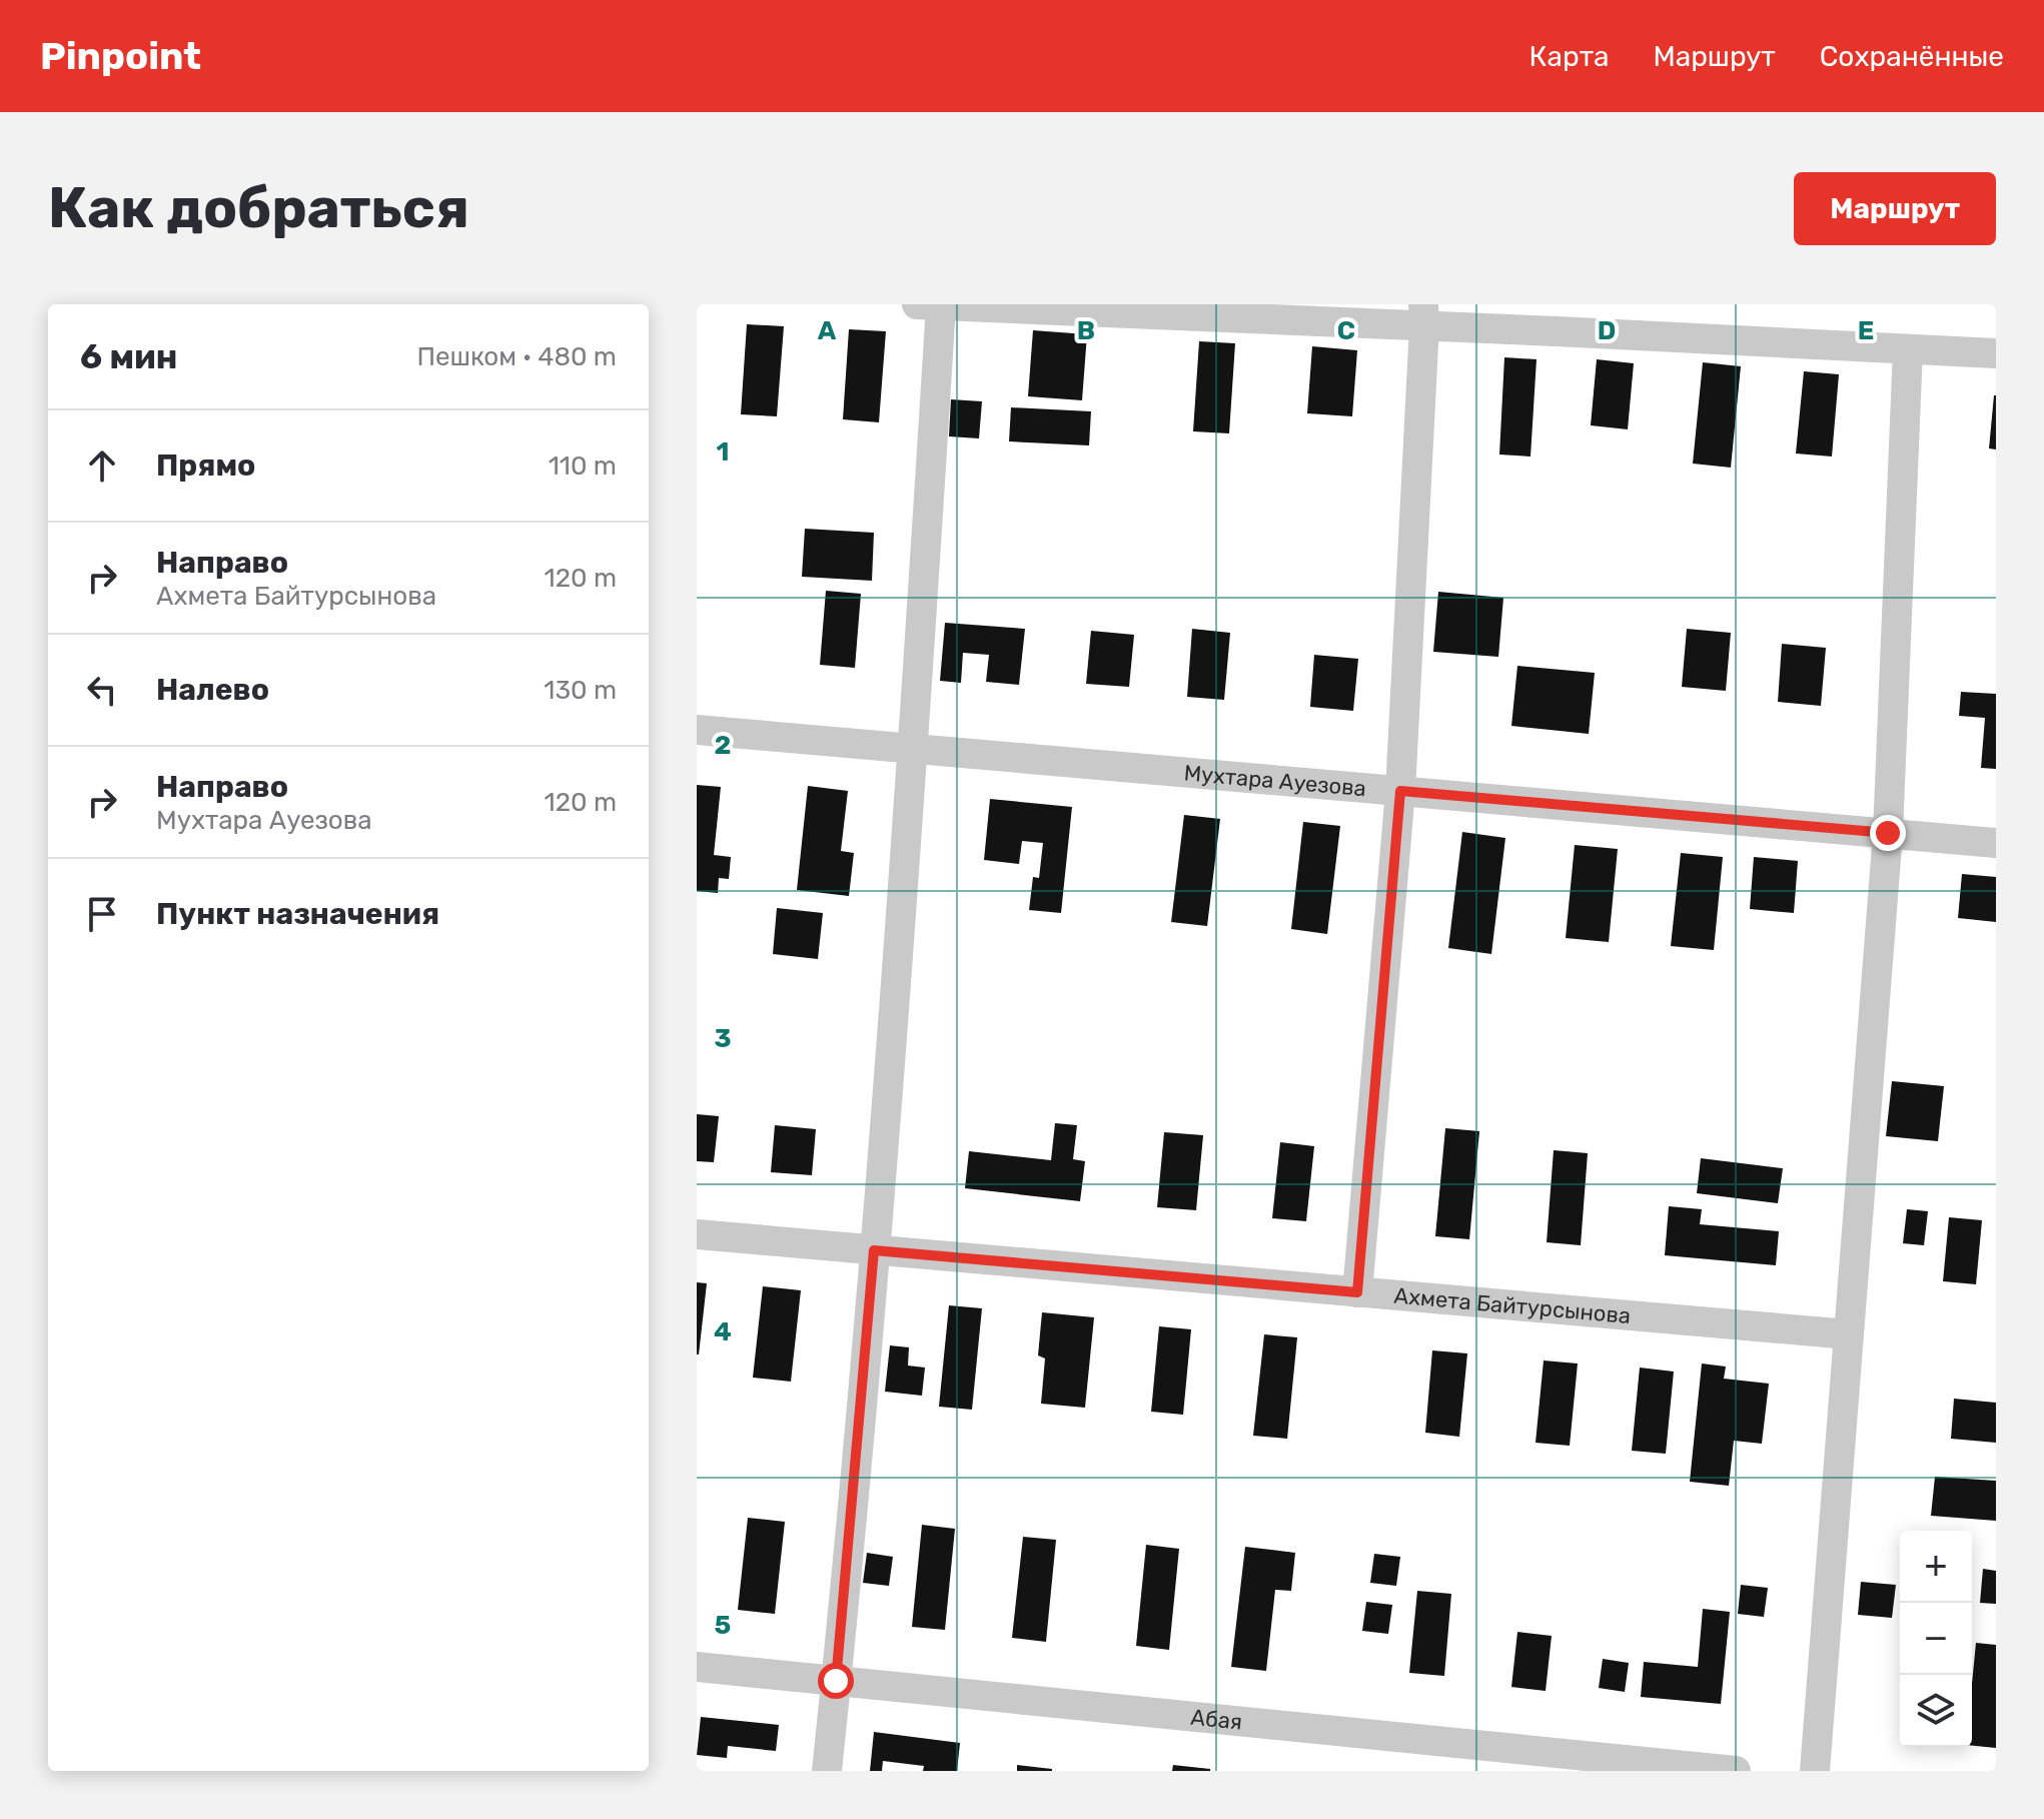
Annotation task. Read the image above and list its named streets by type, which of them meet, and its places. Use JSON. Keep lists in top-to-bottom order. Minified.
{"streets":{"street":["Мухтара Ауезова","Ахмета Байтурсынова","Абая"]},"page":{"header":"Pinpoint","nav":["Карта","Маршрут","Сохранённые"],"buttons":"Маршрут","title":"Как добраться","heading":["6 мин","Пешком · 480 m"],"list":[["Прямо","110 m"],["Направо","Ахмета Байтурсынова","120 m"],["Налево","130 m"],["Направо","Мухтара Ауезова","120 m"],"Пункт назначения"],"map_buttons":["+","−"]},"grid":{"columns":["A","B","C","D","E"],"rows":["1","2","3","4","5"]}}
